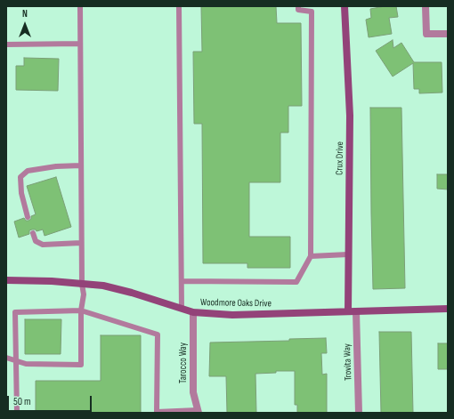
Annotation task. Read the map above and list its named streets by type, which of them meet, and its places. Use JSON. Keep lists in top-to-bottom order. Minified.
{"streets":{"street":["Crux Drive","Woodmore Oaks Drive","Trovita Way","Tarocco Way"]},"crossings":[["Crux Drive","Woodmore Oaks Drive"],["Woodmore Oaks Drive","Trovita Way"],["Woodmore Oaks Drive","Tarocco Way"]],"scale_bar":"50 m","north":"top"}
